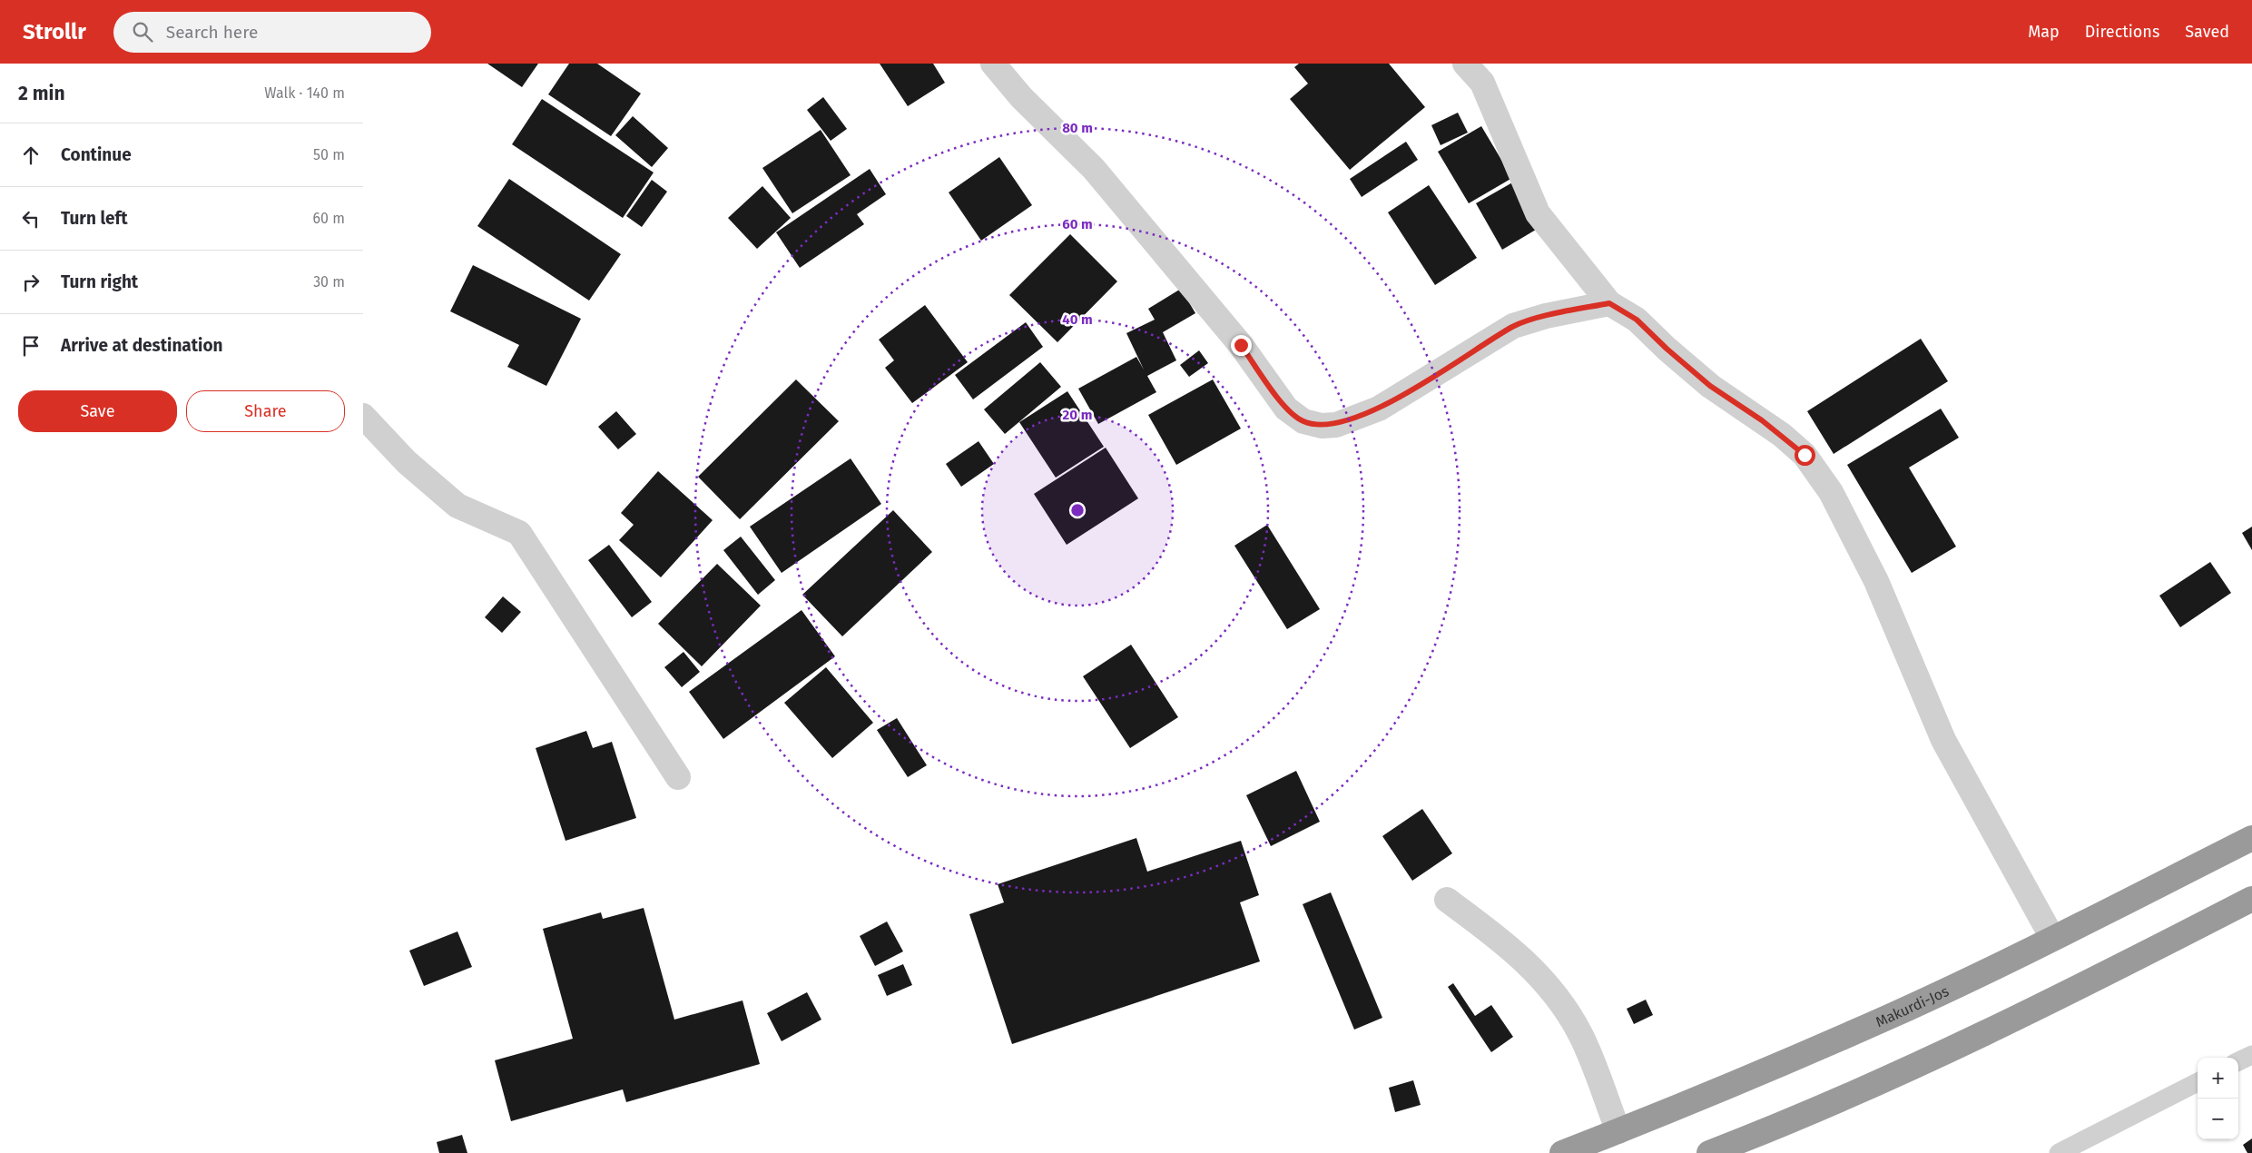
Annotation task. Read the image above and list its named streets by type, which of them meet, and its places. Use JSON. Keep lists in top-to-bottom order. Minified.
{"streets":{"highway":["Makurdi-Jos"]},"page":{"header":"Strollr","search":"Search here","nav":["Map","Directions","Saved"],"heading":["2 min","Walk · 140 m"],"list":[["Continue","50 m"],["Turn left","60 m"],["Turn right","30 m"],"Arrive at destination"],"buttons":["Save","Share"],"map_buttons":["+","−"]},"rings":["80 m","60 m","40 m","20 m"]}
